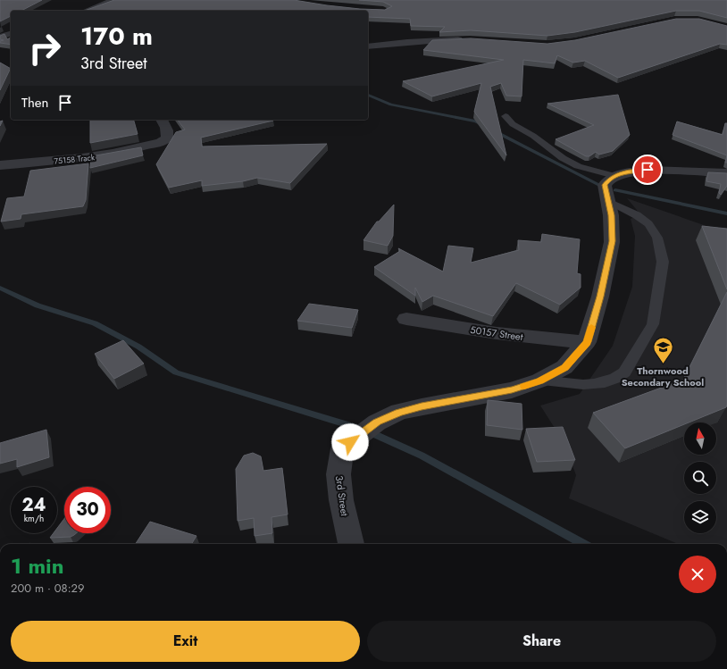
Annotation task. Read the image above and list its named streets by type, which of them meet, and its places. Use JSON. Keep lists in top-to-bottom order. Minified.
{"streets":{"street":["75158 Track","50157 Street","3rd Street"]},"crossings":[["50157 Street","3rd Street"]],"places":{"school or university":["Thornwood Secondary School"]},"north":"top","page":{"turn":["170 m","3rd Street"],"then":"Then","speed":"24 km/h","limit":"30","heading":["1 min","200 m · 08:29"],"buttons":["Exit","Share"]}}
